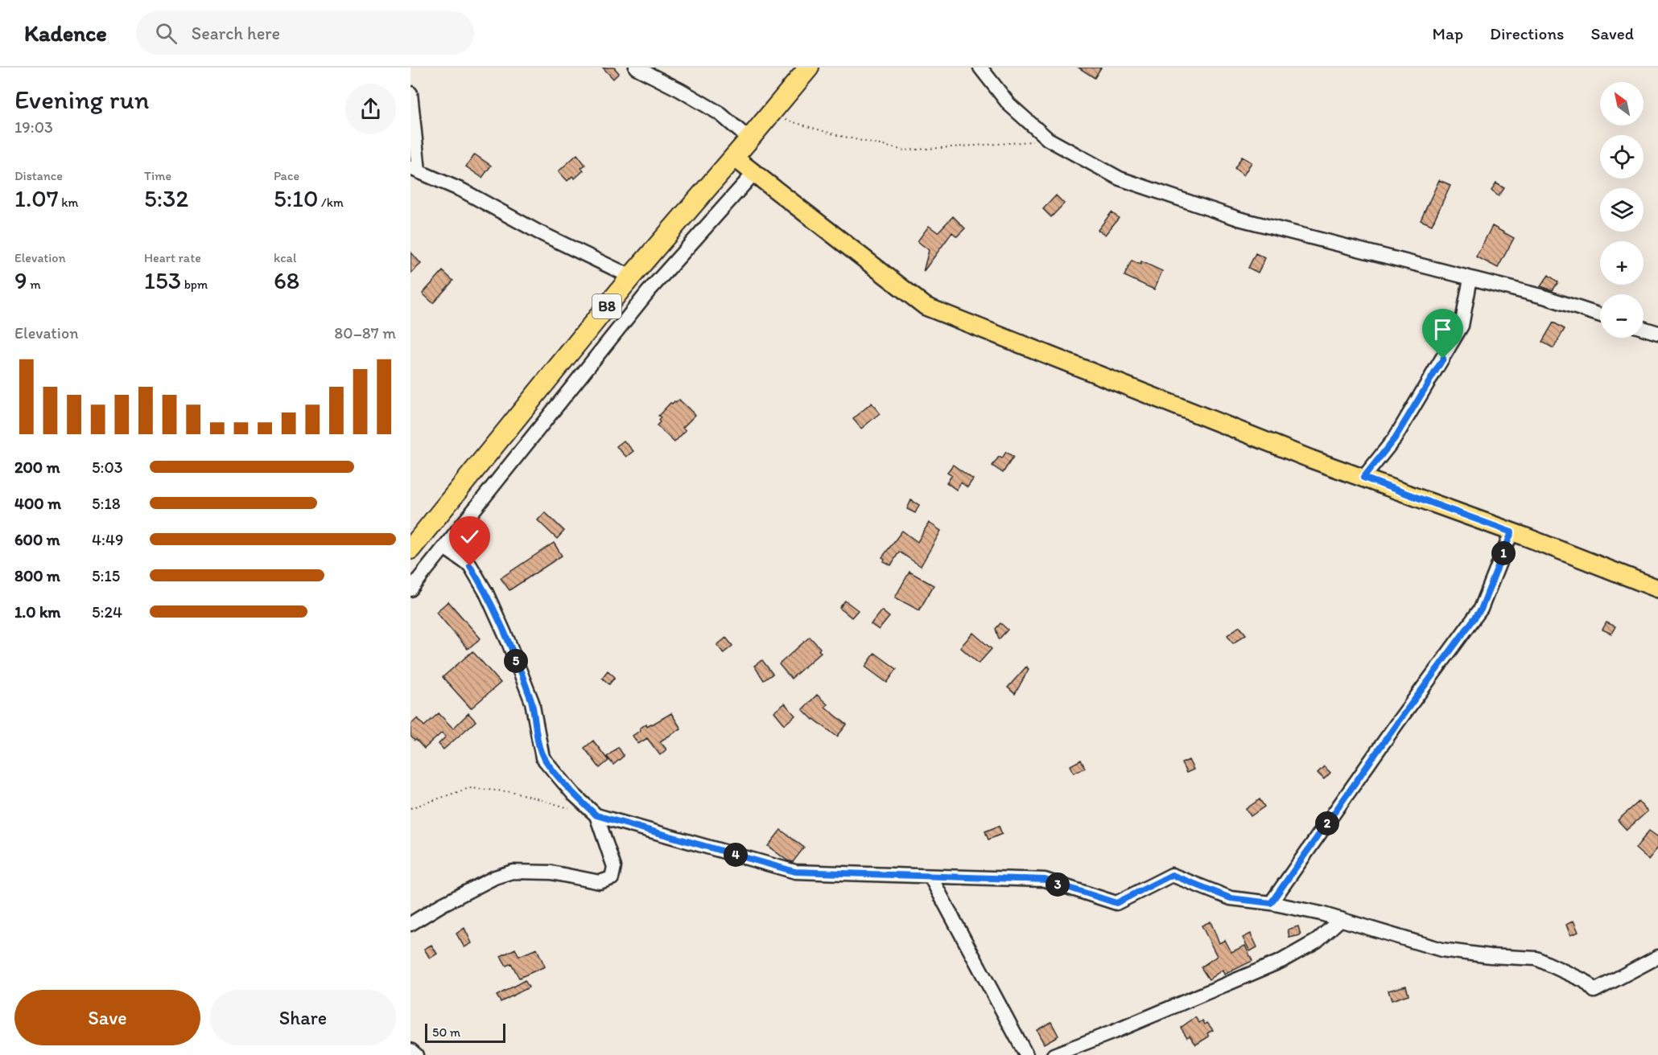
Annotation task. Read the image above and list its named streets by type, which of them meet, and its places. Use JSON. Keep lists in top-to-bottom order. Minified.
{"streets":{"highway":["B8"]},"scale_bar":"50 m","north":"top left","page":{"header":"Kadence","search":"Search here","nav":["Map","Directions","Saved"],"heading":["Evening run","19:03"],"map_buttons":["+","−"],"stats":[["Distance","1.07 km"],["Time","5:32"],["Pace","5:10 /km"],["Elevation","9 m"],["Heart rate","153 bpm"],["kcal","68"]],"chart":["Elevation","80–87 m"],"list":[{"name":"200 m","note":"5:03"},{"name":"400 m","note":"5:18"},{"name":"600 m","note":"4:49"},{"name":"800 m","note":"5:15"},{"name":"1.0 km","note":"5:24"}],"pins":["1","5","2","4","3"],"buttons":["Save","Share"],"scale":"50 m"}}
